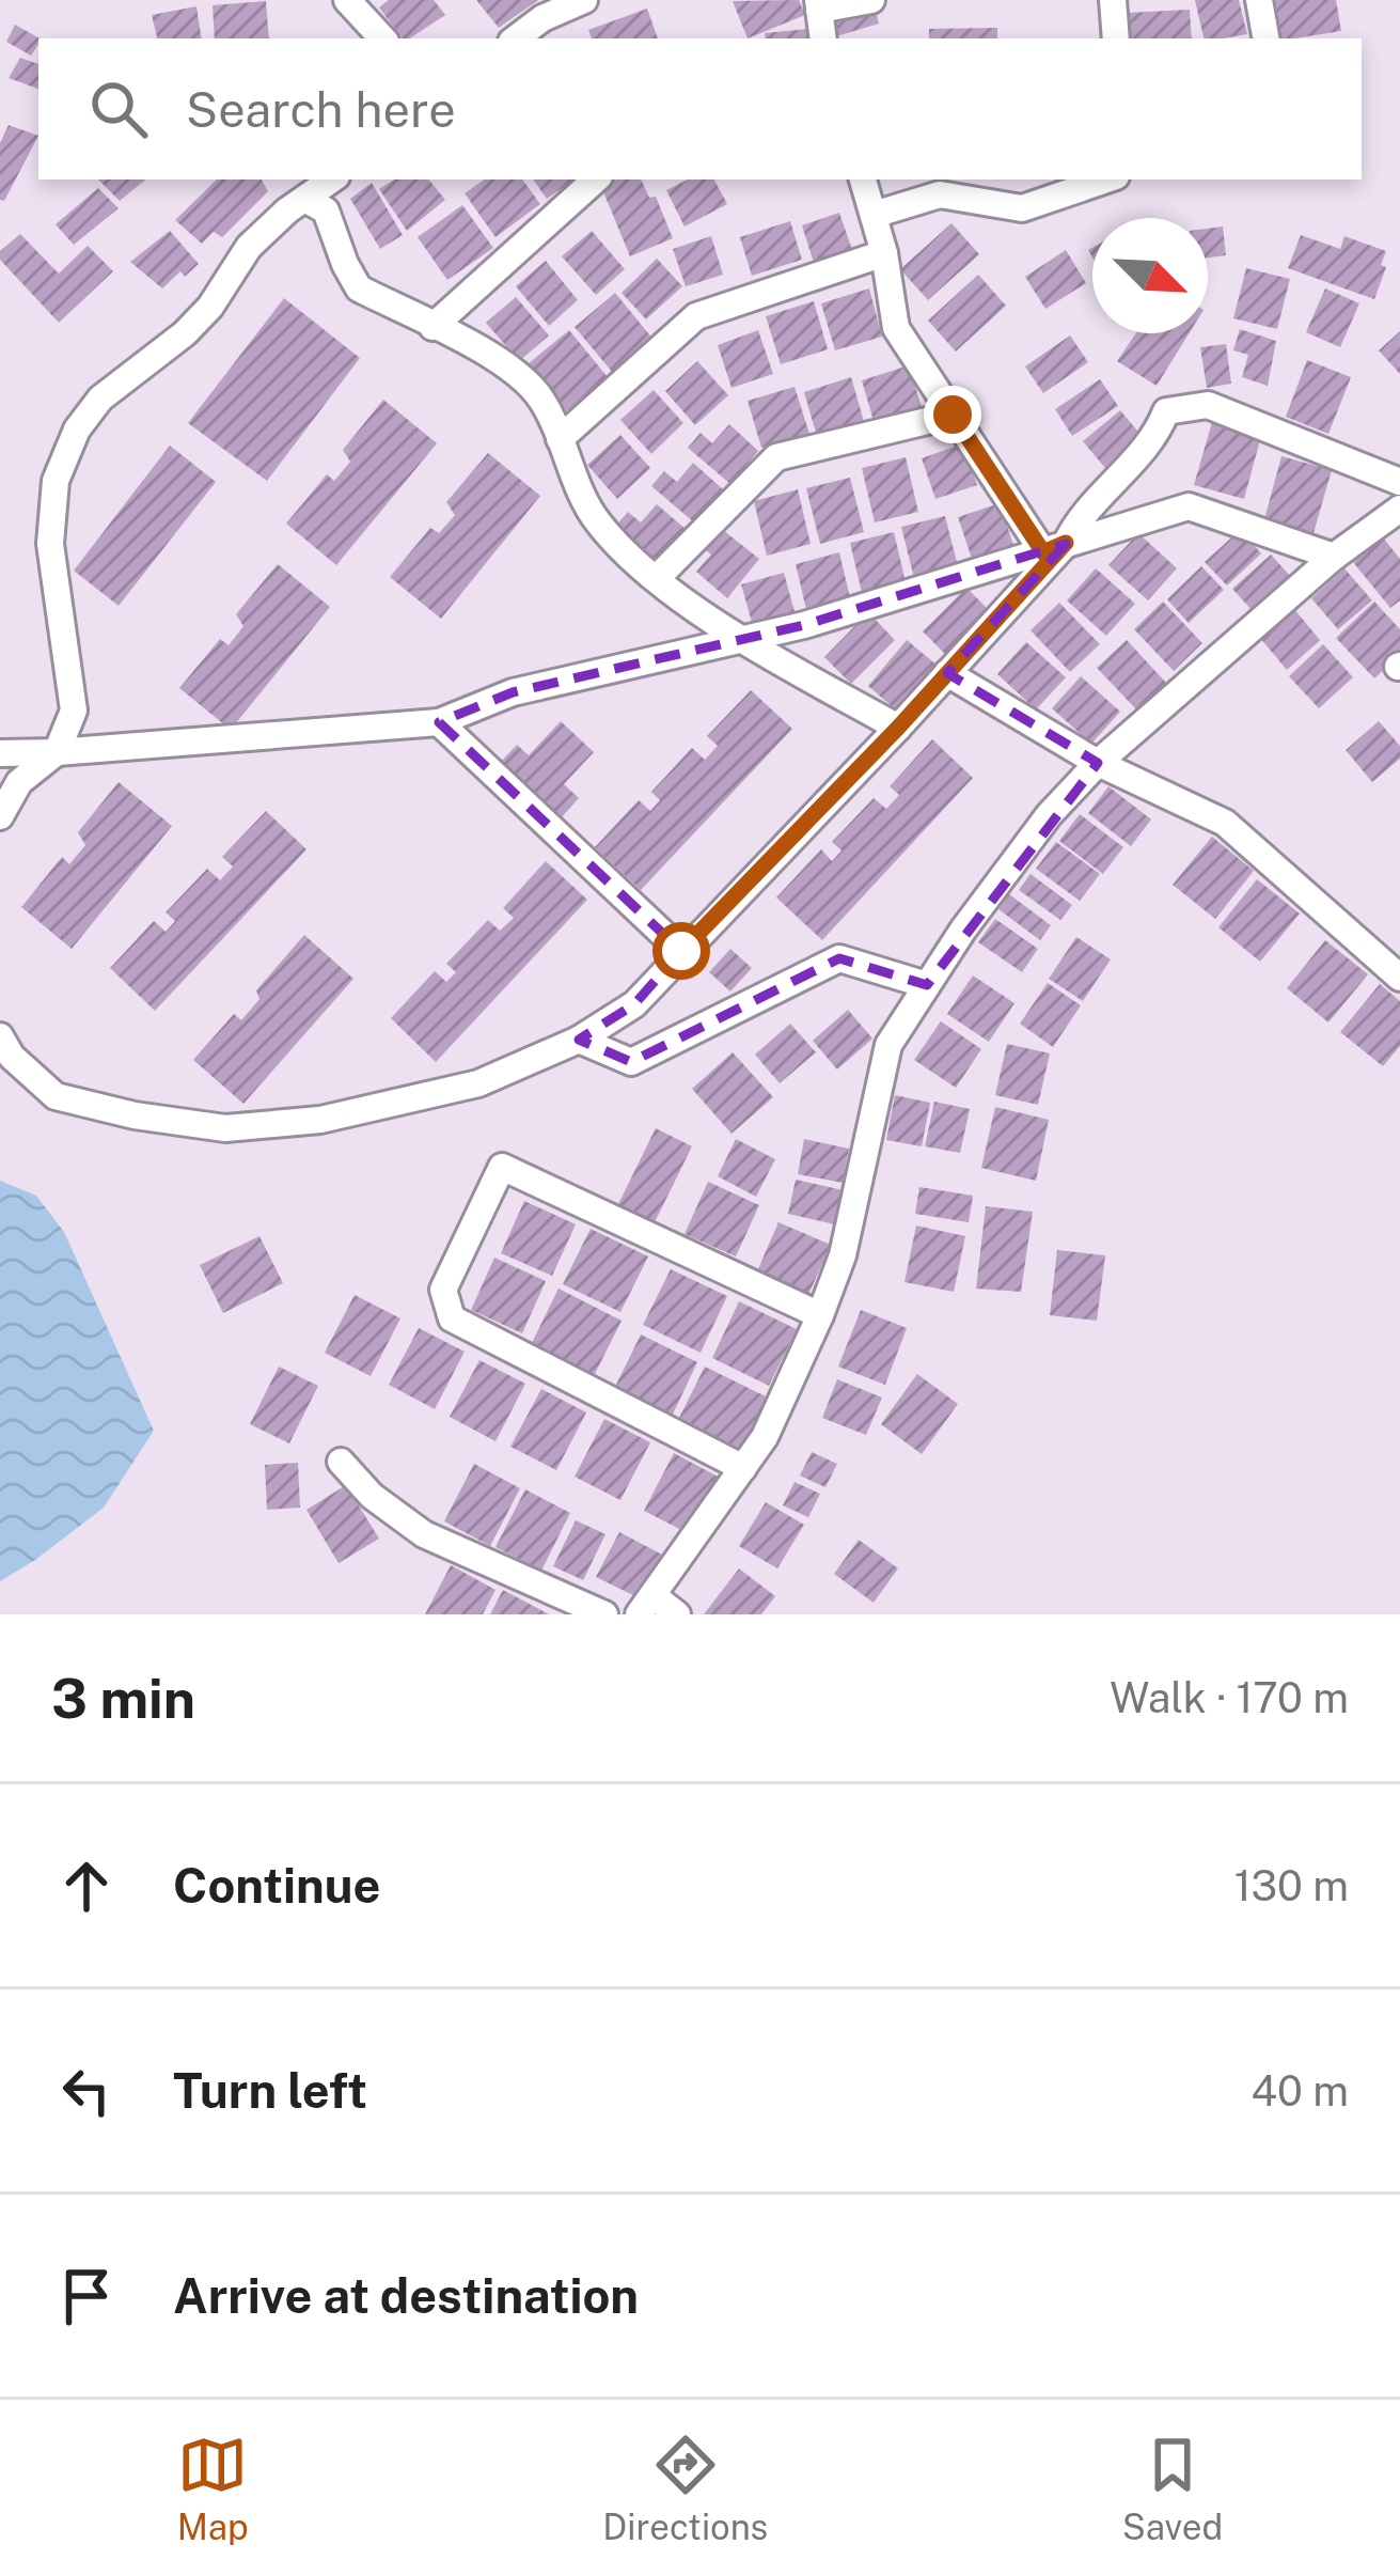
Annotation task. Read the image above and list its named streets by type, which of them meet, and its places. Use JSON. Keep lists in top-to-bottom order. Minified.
{"north":"bottom right","page":{"search":"Search here","heading":["3 min","Walk · 170 m"],"list":[["Continue","130 m"],["Turn left","40 m"],"Arrive at destination"],"nav":["Map","Directions","Saved"]}}
